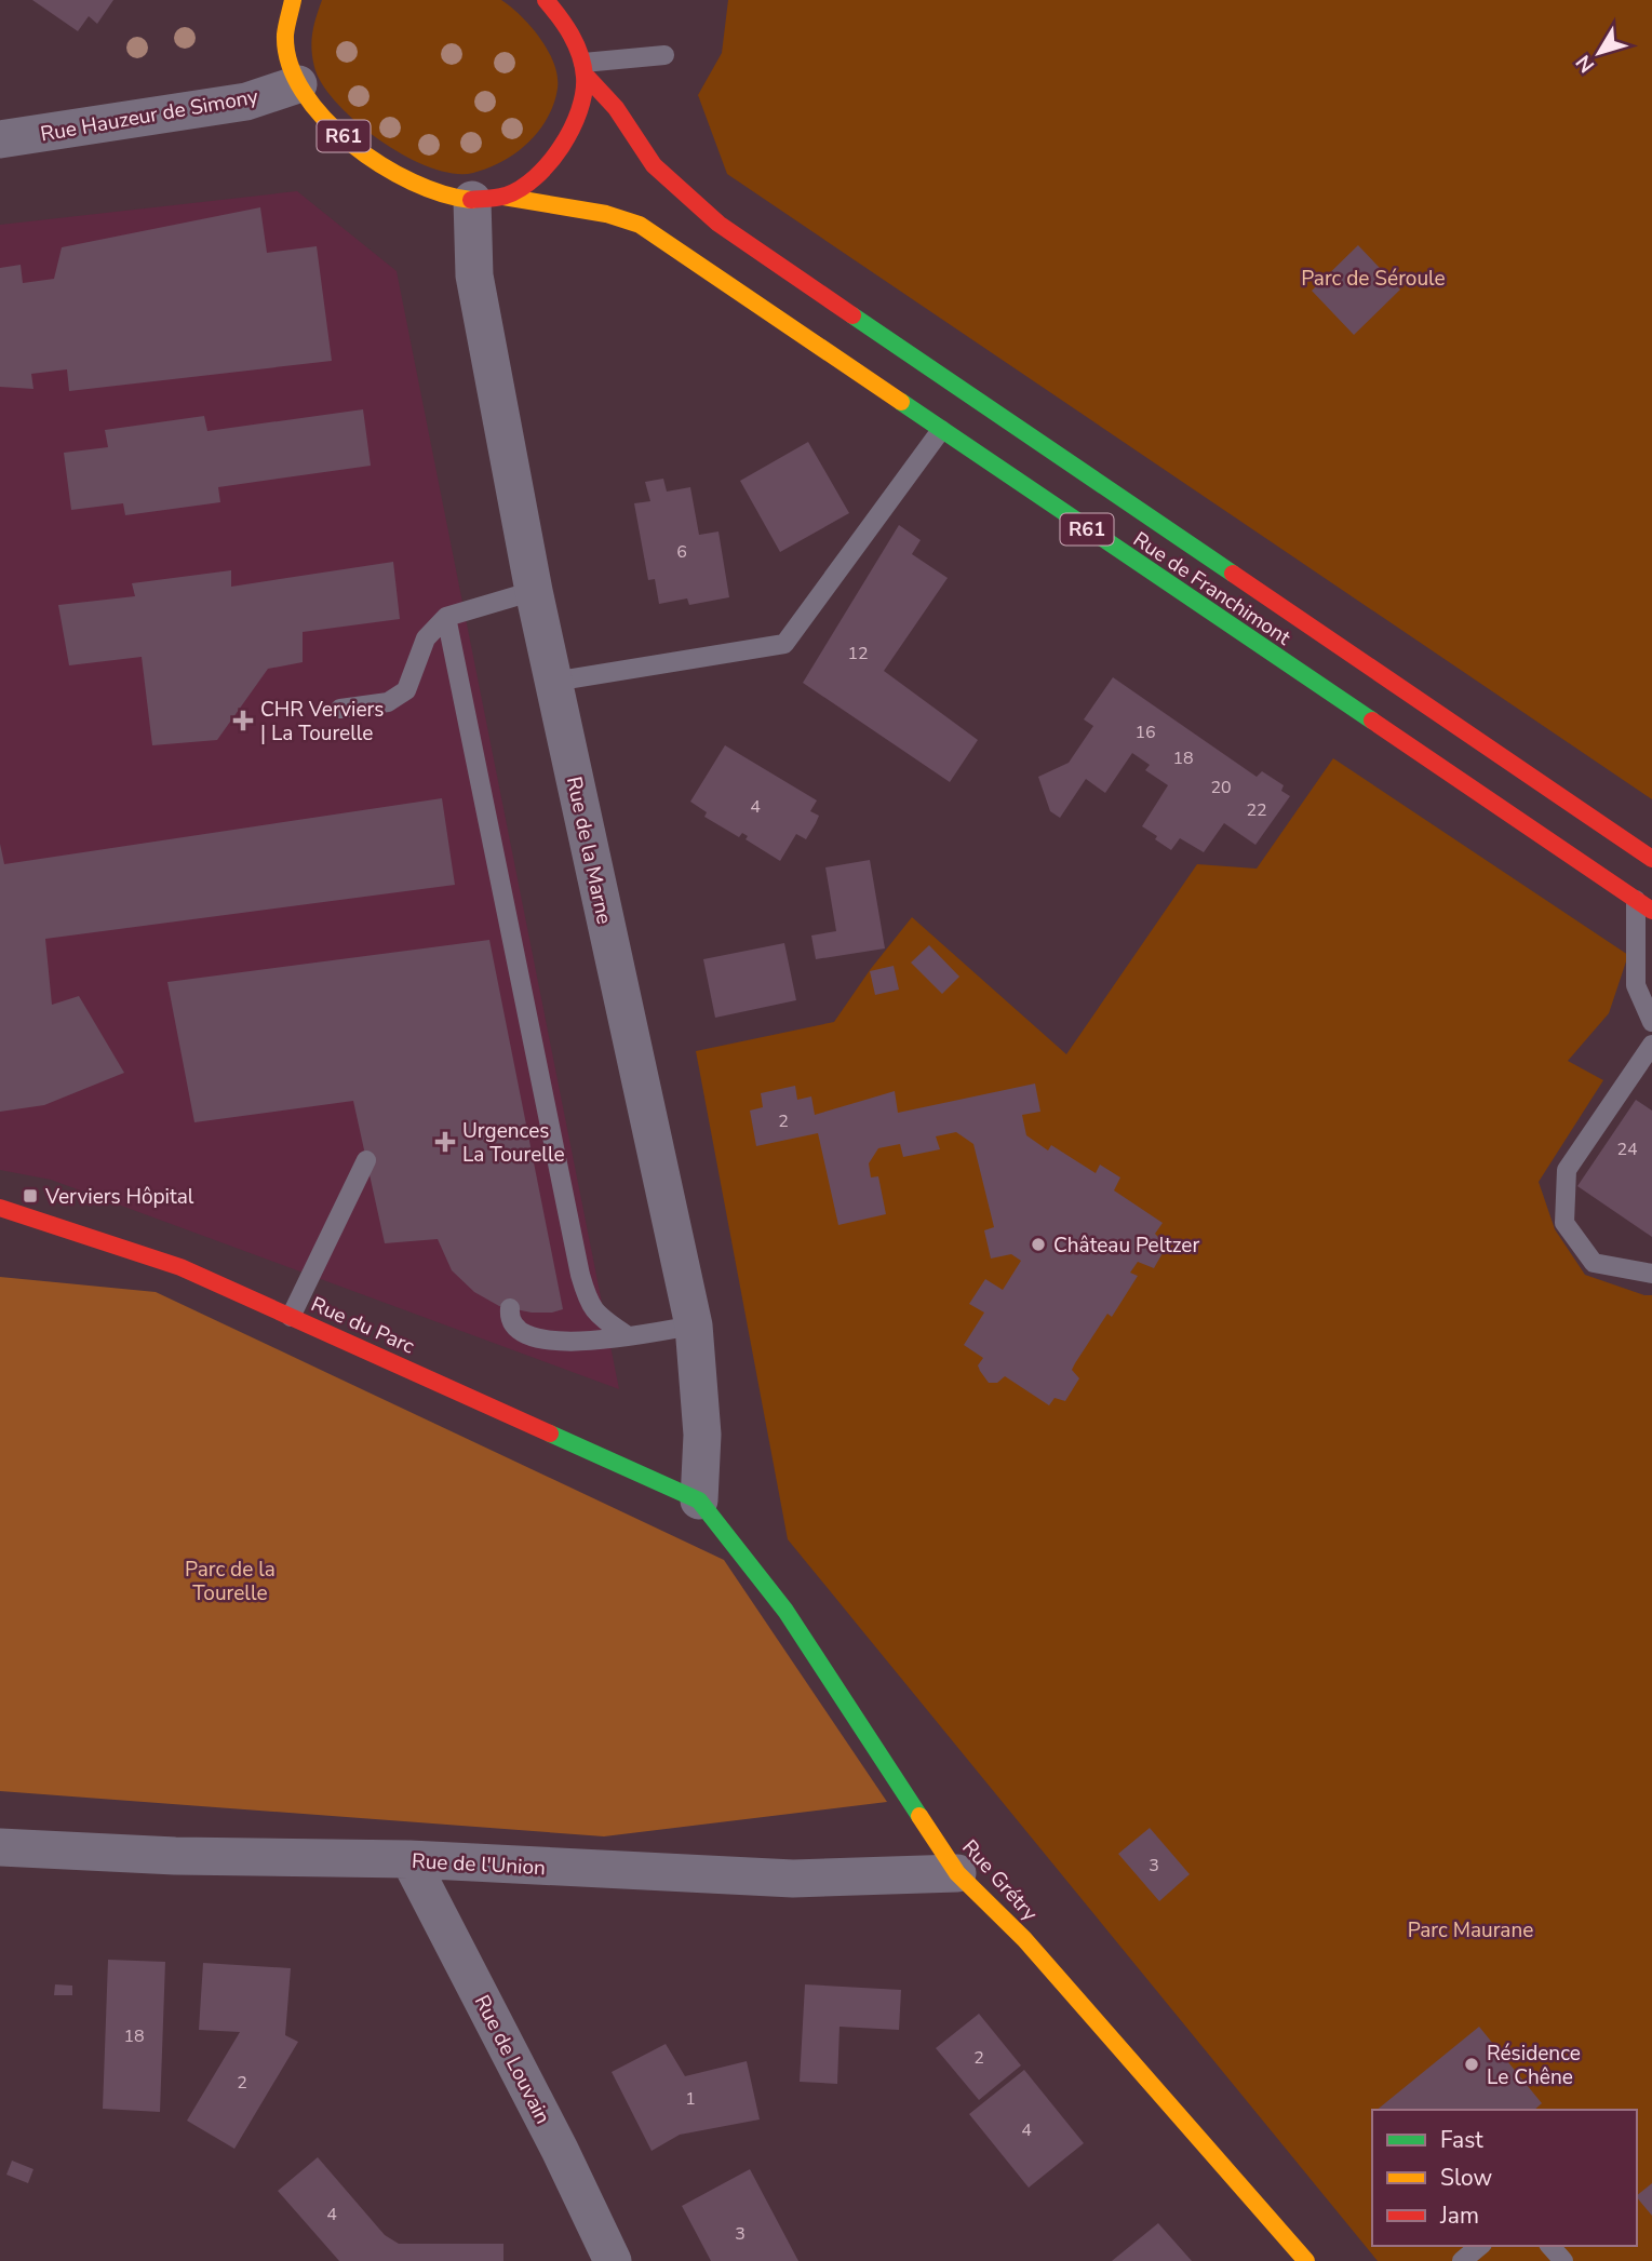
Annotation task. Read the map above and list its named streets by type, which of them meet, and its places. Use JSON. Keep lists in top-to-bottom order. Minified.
{"streets":{"main road":["R61","Rue de Franchimont","Rue du Parc","Rue Grétry"],"street":["Rue Hauzeur de Simony","Rue de la Marne","Rue de l'Union","Rue de Louvain"]},"crossings":[["Rue Hauzeur de Simony","R61"],["R61","Rue de Franchimont"],["R61","Rue de la Marne"],["Rue de Franchimont","Rue de la Marne"],["Rue de la Marne","Rue du Parc"],["Rue de la Marne","Rue Grétry"],["Rue du Parc","Rue Grétry"],["Rue de l'Union","Rue Grétry"],["Rue de l'Union","Rue de Louvain"]],"parks":["Parc de Séroule","Parc de la Tourelle","Parc Maurane"],"places":{"health":["CHR Verviers | La Tourelle","Urgences La Tourelle"],"transit":["Verviers Hôpital"],"other":["Château Peltzer","Résidence Le Chêne"]},"house_numbers":["6","12","16","18","20","4","22","2","24","3","18","2","2","1","4","4","3"],"legend":["Fast","Slow","Jam"],"north":"bottom left"}
